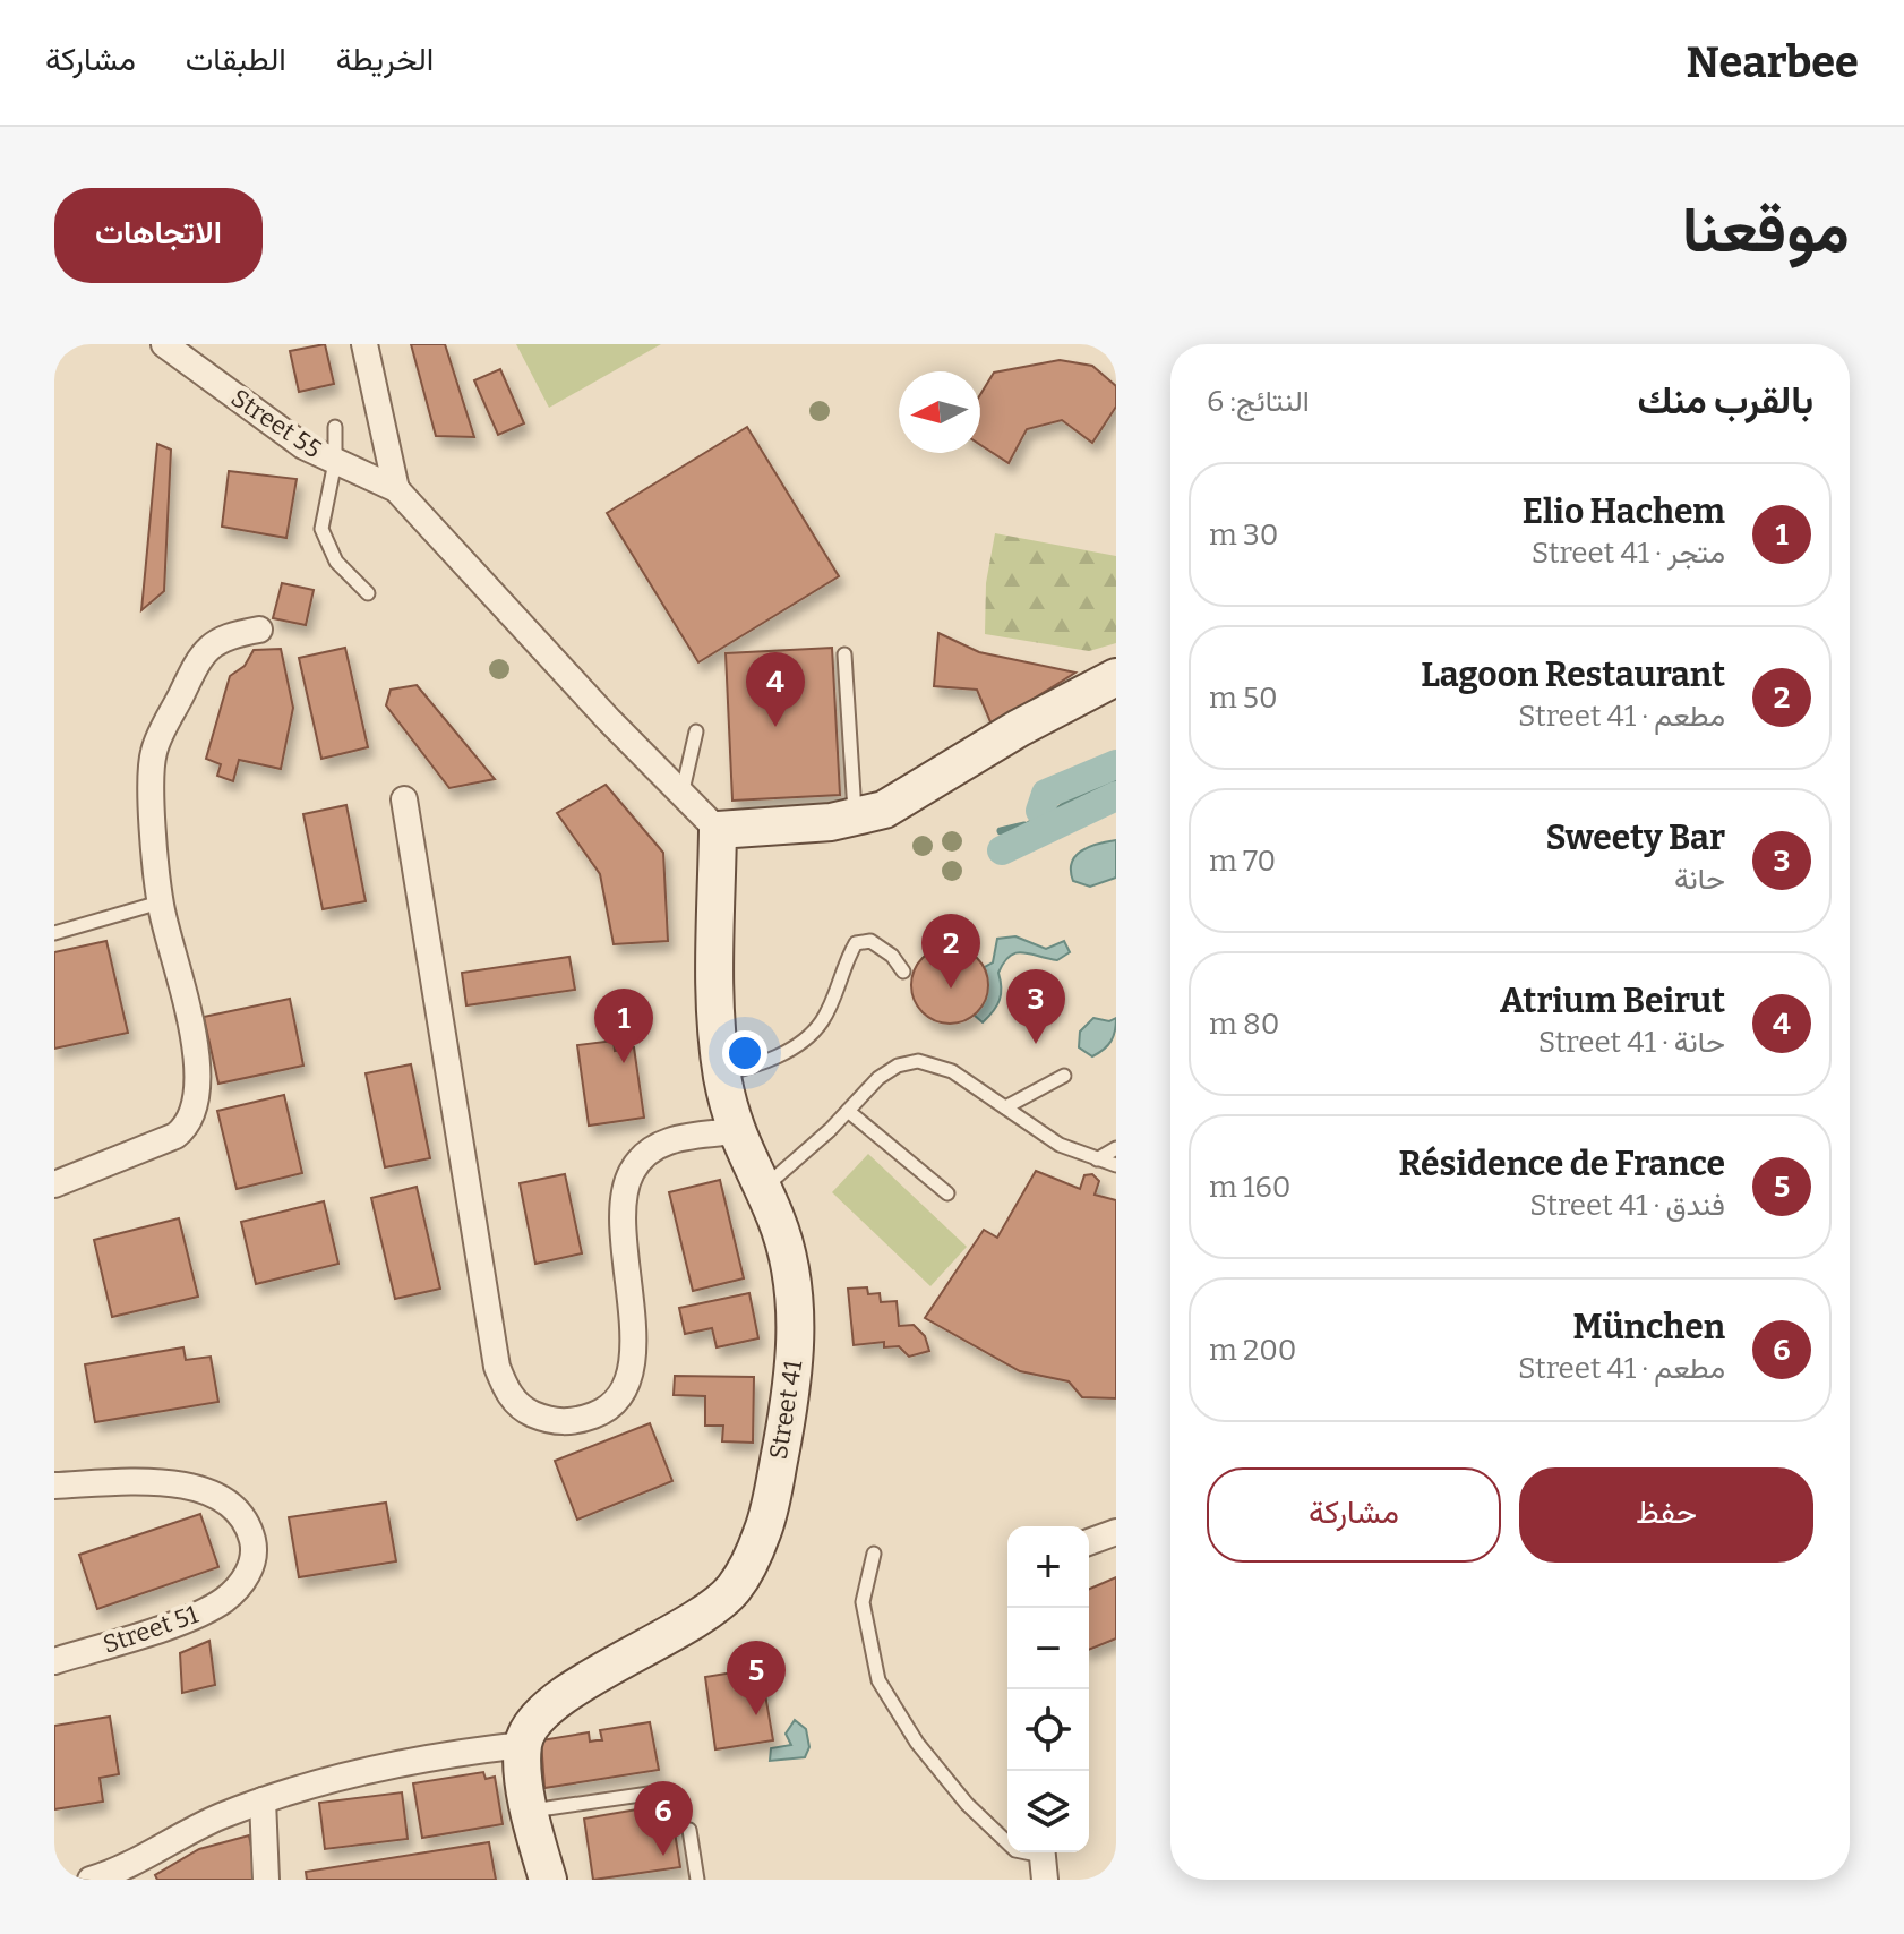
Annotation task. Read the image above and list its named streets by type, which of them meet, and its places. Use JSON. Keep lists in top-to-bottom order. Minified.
{"streets":{"street":["Street 55","Street 41","Street 51"]},"north":"left","page":{"header":"Nearbee","nav":["الخريطة","الطبقات","مشاركة"],"title":"موقعنا","buttons":["الاتجاهات",["حفظ","مشاركة"]],"heading":["بالقرب منك","النتائج: 6"],"list":[{"mark":"1","name":"Elio Hachem","note":"متجر · Street 41","value":"30 m"},{"mark":"2","name":"Lagoon Restaurant","note":"مطعم · Street 41","value":"50 m"},{"mark":"3","name":"Sweety Bar","note":"حانة","value":"70 m"},{"mark":"4","name":"Atrium Beirut","note":"حانة · Street 41","value":"80 m"},{"mark":"5","name":"Résidence de France","note":"فندق · Street 41","value":"160 m"},{"mark":"6","name":"München","note":"مطعم · Street 41","value":"200 m"}],"pins":["4","2","3","1","5","6"],"map_buttons":["+","−"]}}
